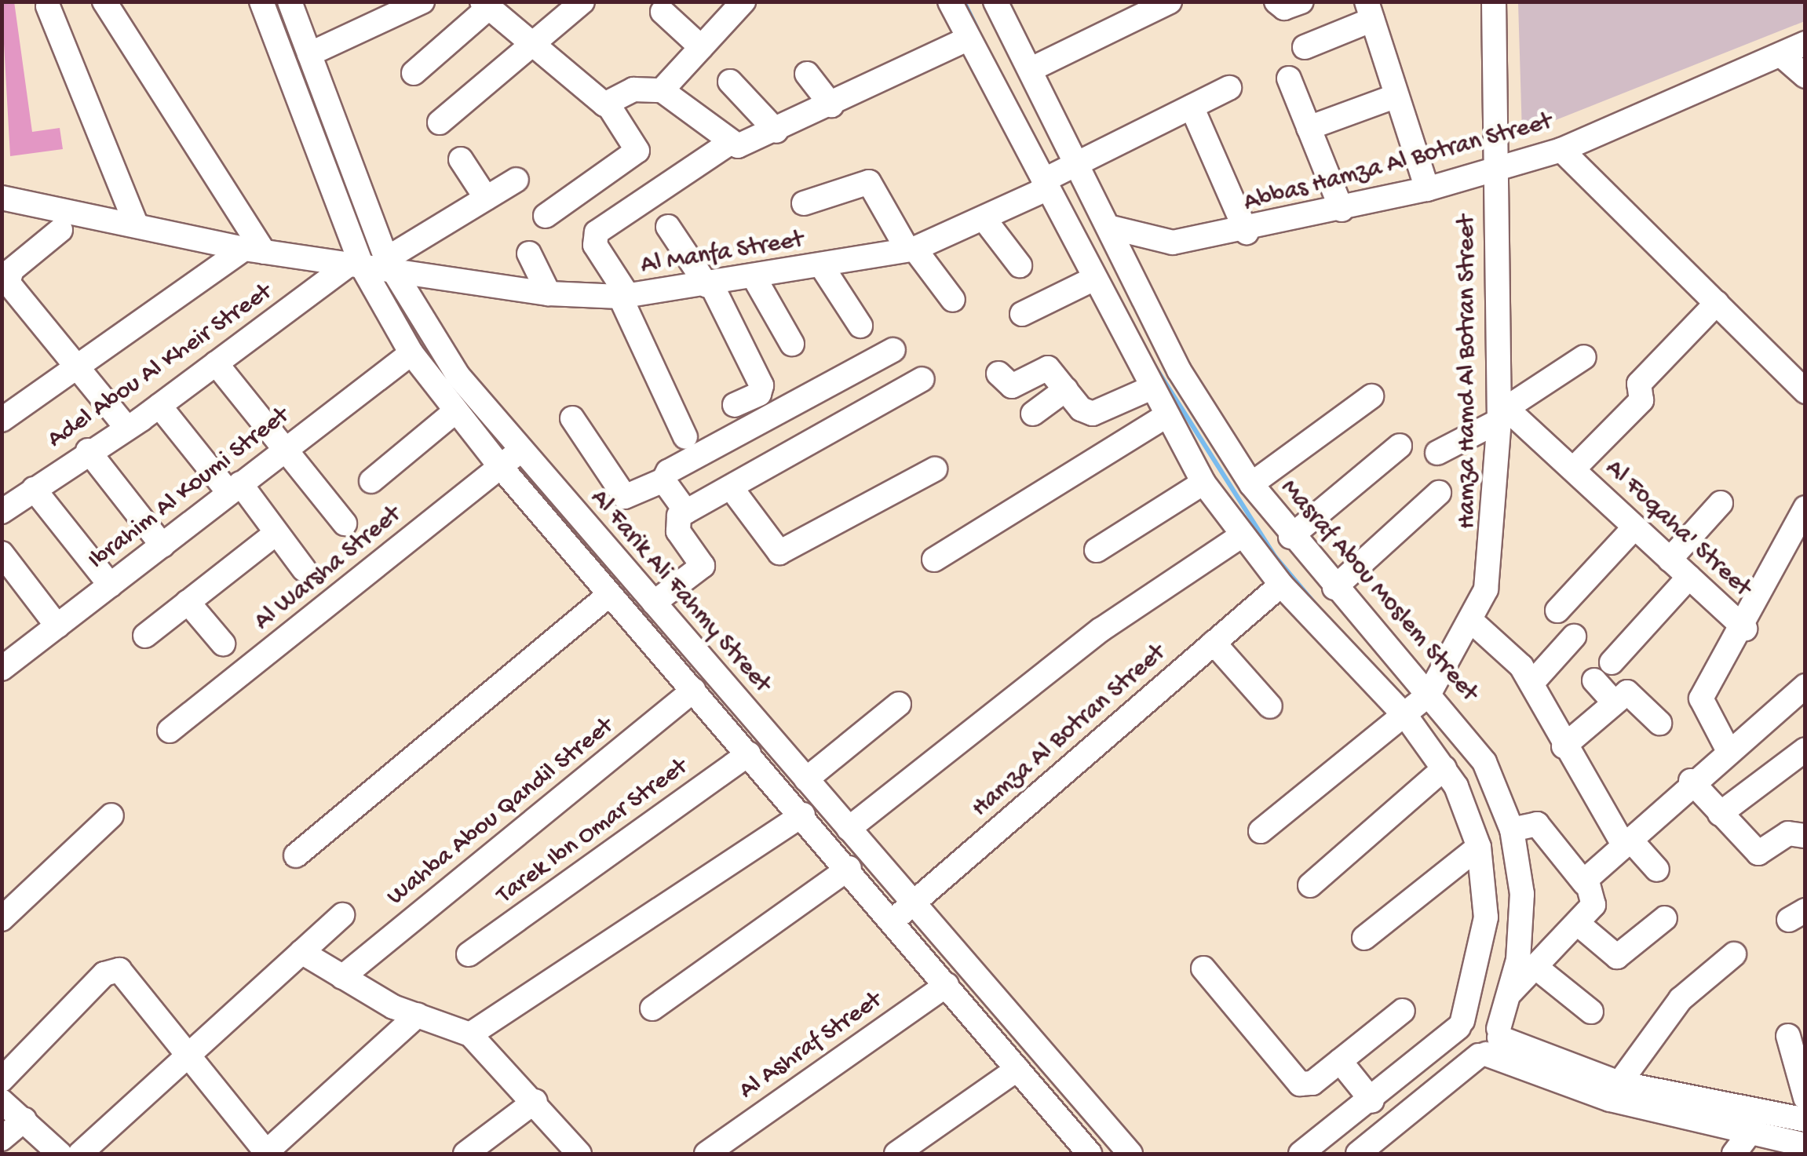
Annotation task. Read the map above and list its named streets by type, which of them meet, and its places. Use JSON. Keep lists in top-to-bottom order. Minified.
{"streets":{"street":["Abbas Hamza Al Botran Street","Al Manfa Street","Adel Abou Al Kheir Street","Hamza Hamd Al Botran Street","Ibrahim Al Koumi Street","Al Foqaha' Street","Al Warsha Street","Masraf Abou Moslem Street","Al Farik Ali Fahmy Street","Hamza Al Botran Street","Wahba Abou Qandil Street","Tarek Ibn Omar Street","Al Ashraf Street"]},"crossings":[["Abbas Hamza Al Botran Street","Hamza Hamd Al Botran Street"],["Abbas Hamza Al Botran Street","Masraf Abou Moslem Street"],["Al Manfa Street","Adel Abou Al Kheir Street"],["Al Manfa Street","Masraf Abou Moslem Street"],["Al Manfa Street","Al Farik Ali Fahmy Street"],["Hamza Hamd Al Botran Street","Al Foqaha' Street"],["Hamza Hamd Al Botran Street","Masraf Abou Moslem Street"],["Al Warsha Street","Al Farik Ali Fahmy Street"],["Al Farik Ali Fahmy Street","Hamza Al Botran Street"]]}
